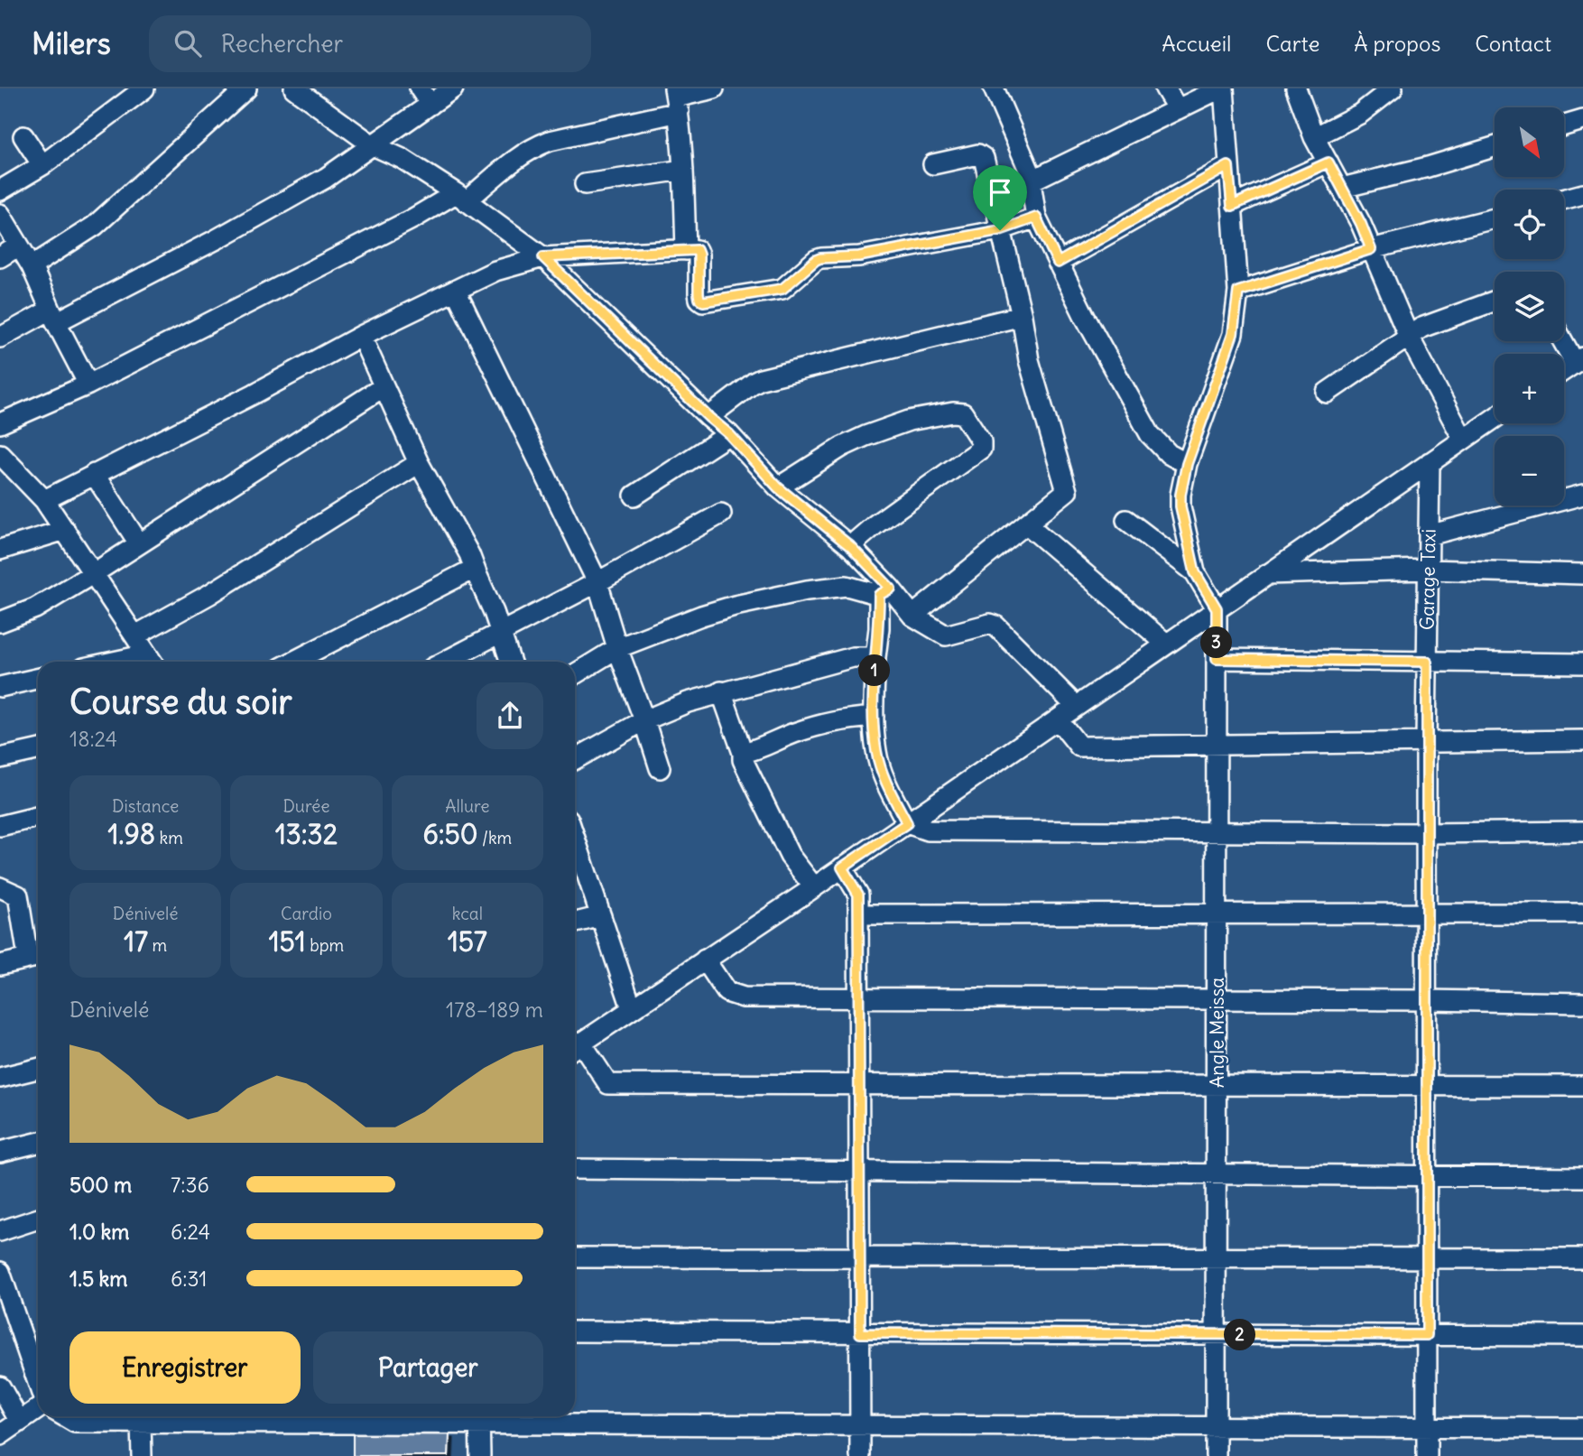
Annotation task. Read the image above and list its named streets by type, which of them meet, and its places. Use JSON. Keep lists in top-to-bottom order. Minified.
{"streets":{"street":["Garage Taxi","Angle Meissa"]},"north":"bottom right","page":{"header":"Milers","search":"Rechercher","nav":["Accueil","Carte","À propos","Contact"],"map_buttons":["+","−"],"pins":["3","1","2"],"heading":["Course du soir","18:24"],"stats":[["Distance","1.98 km"],["Durée","13:32"],["Allure","6:50 /km"],["Dénivelé","17 m"],["Cardio","151 bpm"],["kcal","157"]],"chart":["Dénivelé","178–189 m"],"list":[{"name":"500 m","note":"7:36"},{"name":"1.0 km","note":"6:24"},{"name":"1.5 km","note":"6:31"}],"buttons":["Enregistrer","Partager"]}}
